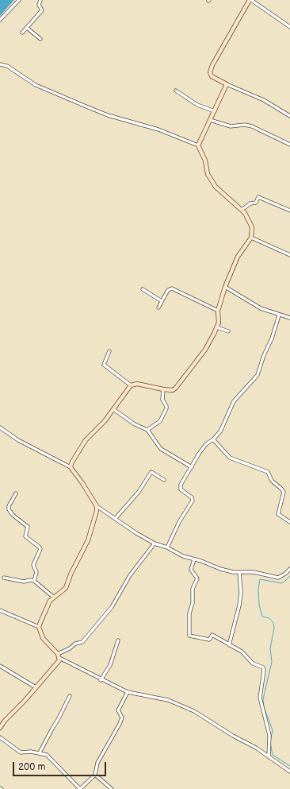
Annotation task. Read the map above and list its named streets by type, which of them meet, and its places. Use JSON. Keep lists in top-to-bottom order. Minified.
{"scale_bar":"200 m"}
